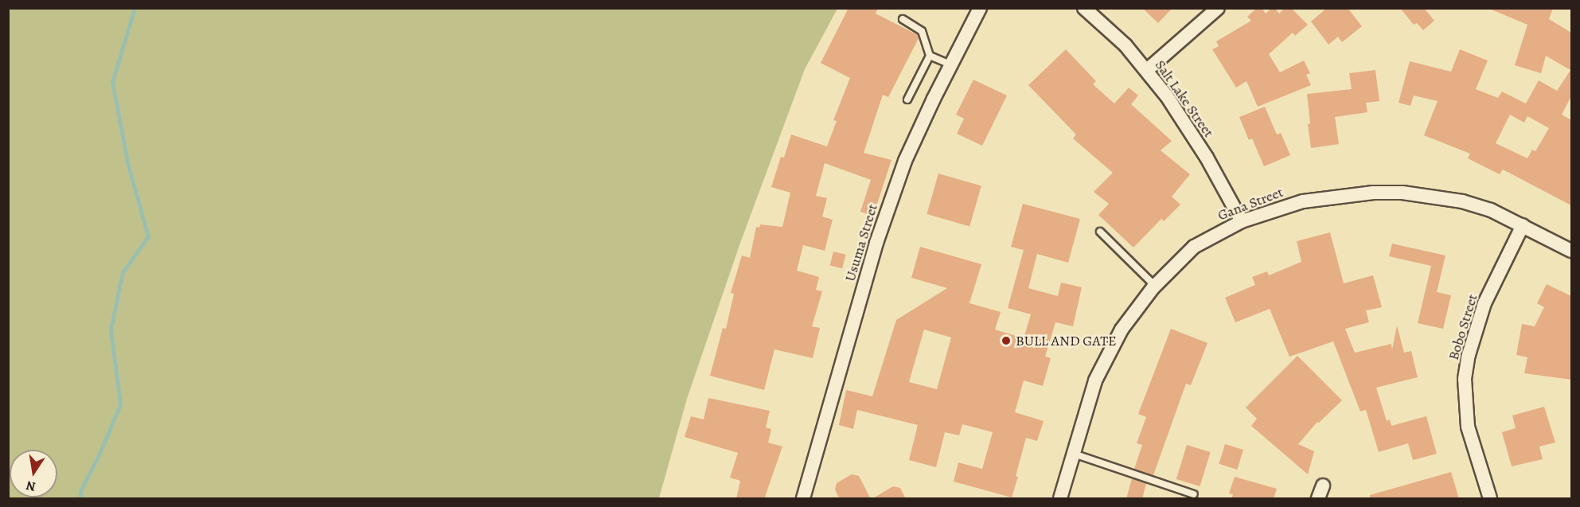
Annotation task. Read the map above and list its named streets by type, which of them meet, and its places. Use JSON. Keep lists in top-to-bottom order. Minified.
{"streets":{"street":["Salt Lake Street","Gana Street","Usuma Street","Bobo Street"]},"crossings":[["Salt Lake Street","Gana Street"],["Gana Street","Bobo Street"]],"places":["BULL AND GATE"],"north":"bottom"}
